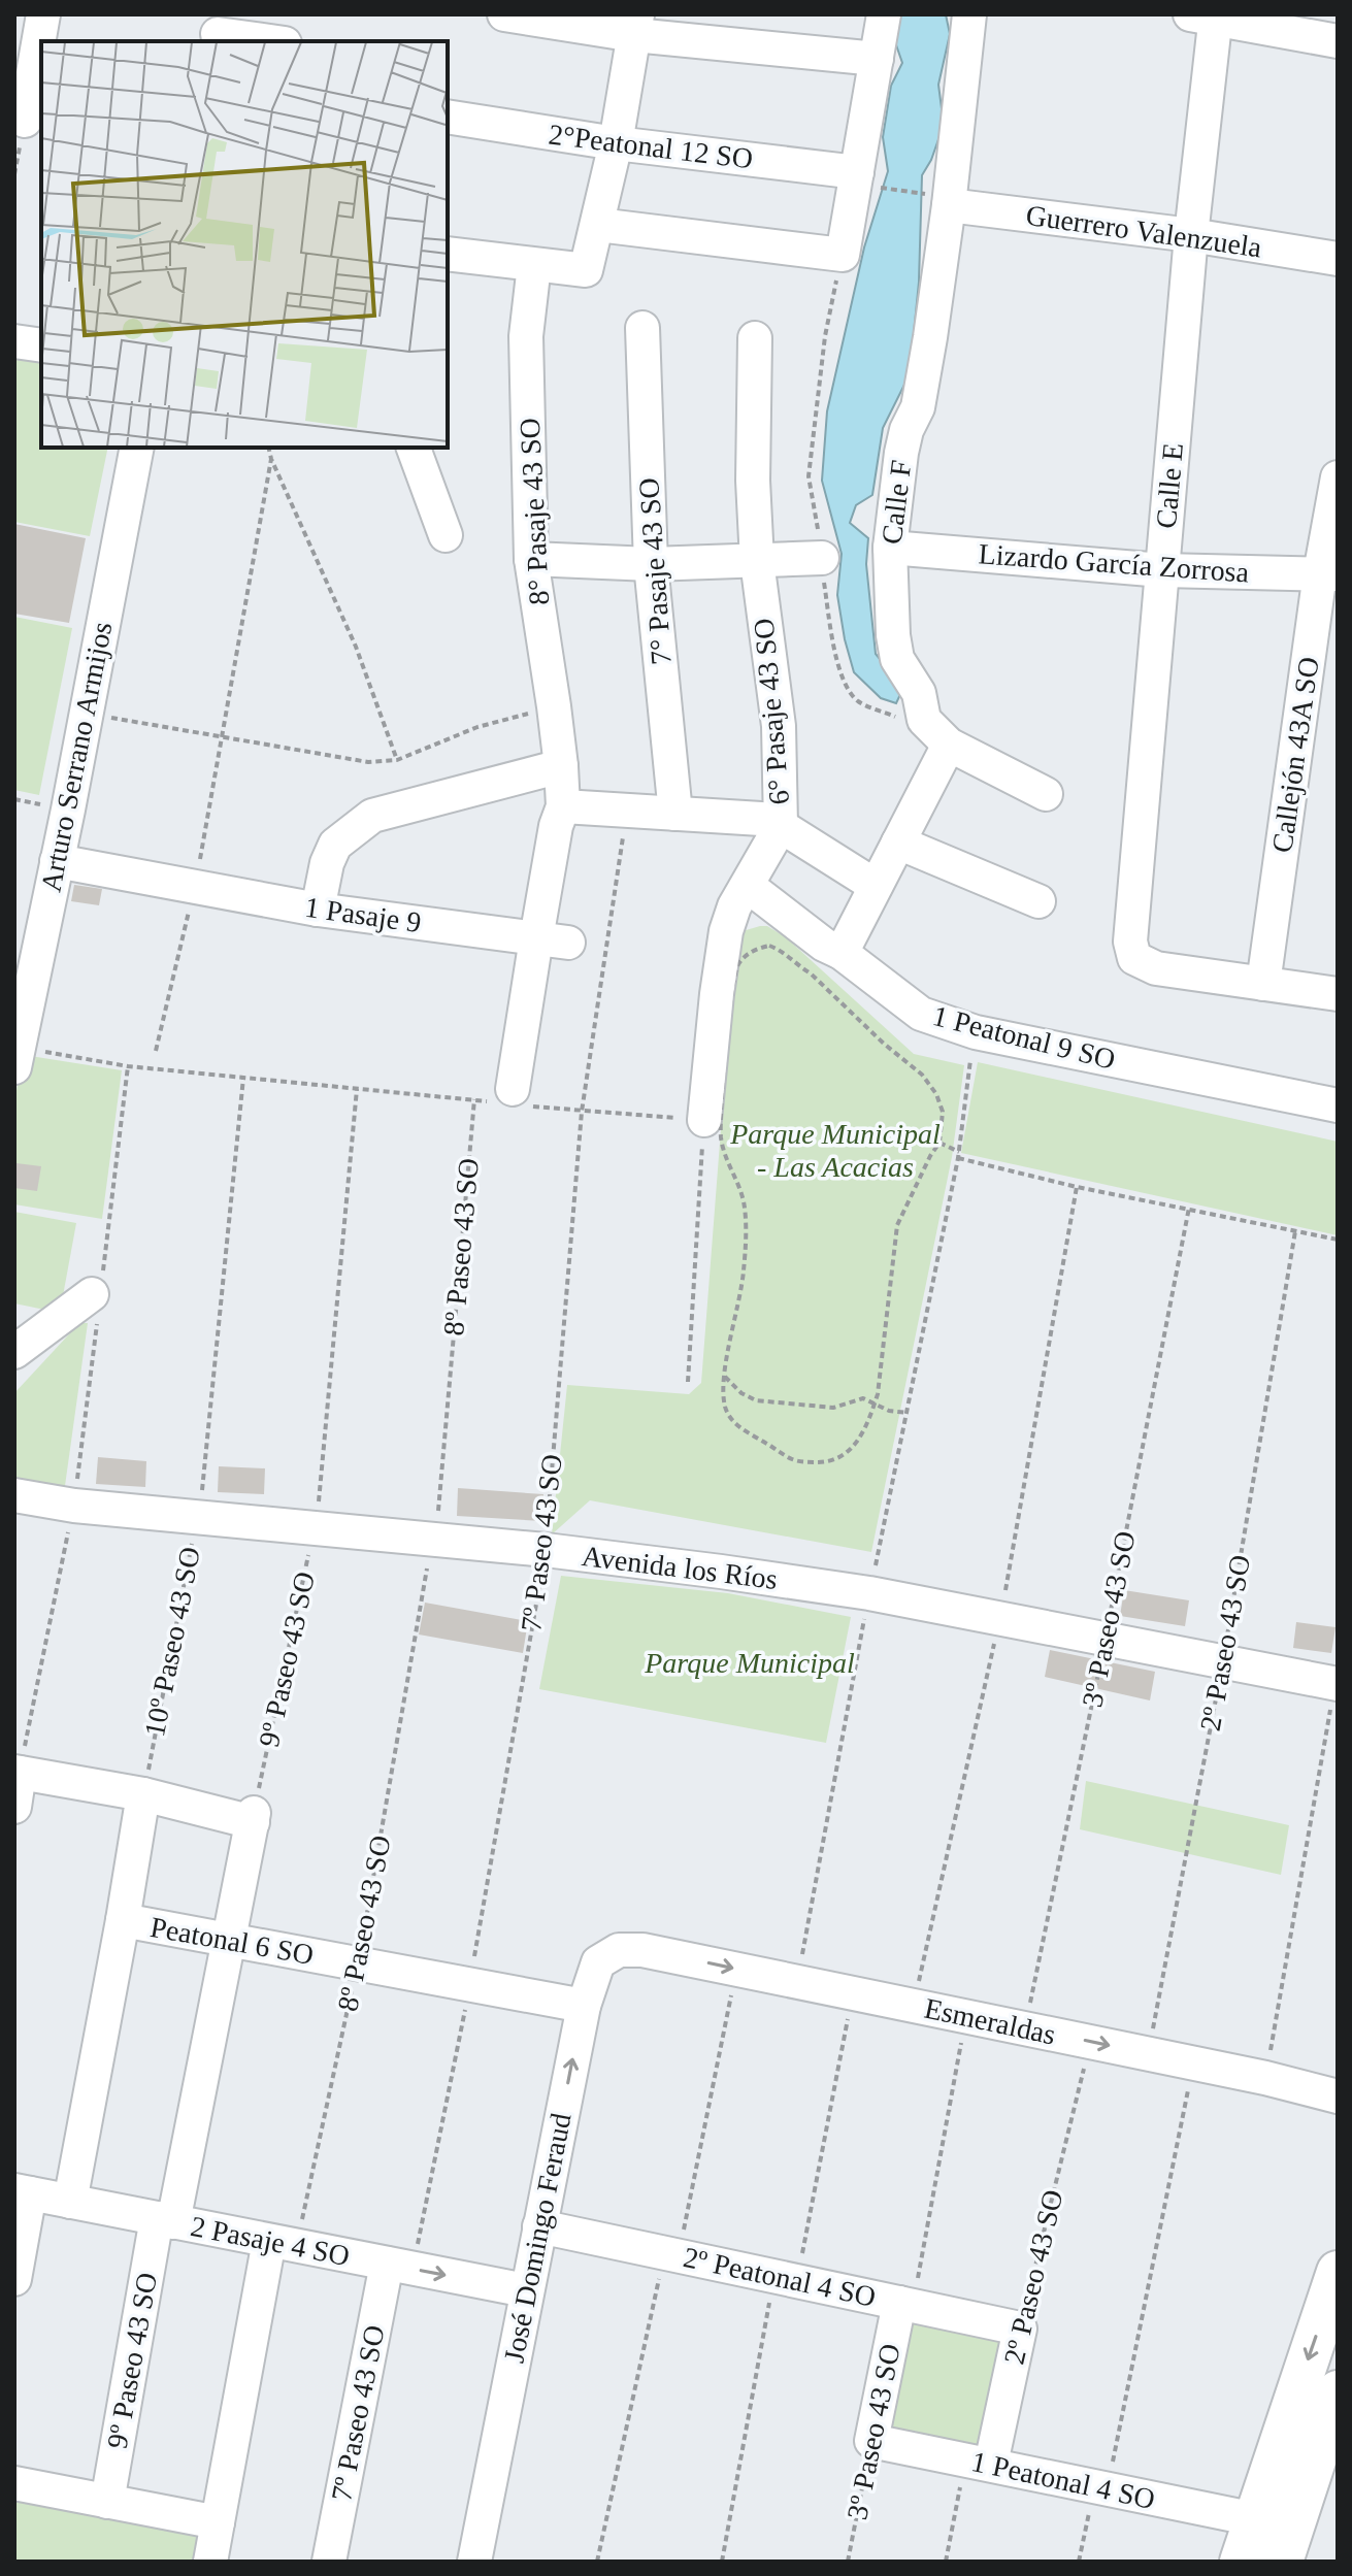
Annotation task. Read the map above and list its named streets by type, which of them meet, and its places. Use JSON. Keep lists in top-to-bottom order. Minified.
{"streets":{"street":["2°Peatonal 12 SO","Guerrero Valenzuela","Calle E","Calle F","8° Pasaje 43 SO","Lizardo García Zorrosa","7° Pasaje 43 SO","6° Pasaje 43 SO","Callejón 43A SO","Arturo Serrano Armijos","1 Pasaje 9","1 Peatonal 9 SO","7º Paseo 43 SO","Avenida los Ríos","3º Paseo 43 SO","2º Paseo 43 SO","9º Paseo 43 SO","Peatonal 6 SO","Esmeraldas","José Domingo Feraud","2 Pasaje 4 SO","2º Peatonal 4 SO","1 Peatonal 4 SO"],"path":["8º Paseo 43 SO","10º Paseo 43 SO"]},"crossings":[["Guerrero Valenzuela","Calle E"],["Guerrero Valenzuela","Calle F"],["Calle E","Lizardo García Zorrosa"],["Calle E","Callejón 43A SO"],["Calle F","Lizardo García Zorrosa"],["Lizardo García Zorrosa","Callejón 43A SO"],["6° Pasaje 43 SO","1 Peatonal 9 SO"],["Arturo Serrano Armijos","1 Pasaje 9"],["8º Paseo 43 SO","Avenida los Ríos"],["8º Paseo 43 SO","Peatonal 6 SO"],["8º Paseo 43 SO","2 Pasaje 4 SO"],["7º Paseo 43 SO","Avenida los Ríos"],["7º Paseo 43 SO","Peatonal 6 SO"],["7º Paseo 43 SO","2 Pasaje 4 SO"],["Avenida los Ríos","3º Paseo 43 SO"],["Avenida los Ríos","10º Paseo 43 SO"],["Avenida los Ríos","2º Paseo 43 SO"],["Avenida los Ríos","9º Paseo 43 SO"],["3º Paseo 43 SO","Esmeraldas"],["3º Paseo 43 SO","2º Peatonal 4 SO"],["3º Paseo 43 SO","1 Peatonal 4 SO"],["2º Paseo 43 SO","Esmeraldas"],["2º Paseo 43 SO","2º Peatonal 4 SO"],["2º Paseo 43 SO","1 Peatonal 4 SO"],["9º Paseo 43 SO","Peatonal 6 SO"],["9º Paseo 43 SO","2 Pasaje 4 SO"],["Peatonal 6 SO","José Domingo Feraud"],["Esmeraldas","José Domingo Feraud"],["José Domingo Feraud","2 Pasaje 4 SO"],["José Domingo Feraud","2º Peatonal 4 SO"]],"parks":["Parque Municipal - Las Acacias","Parque Municipal"]}
